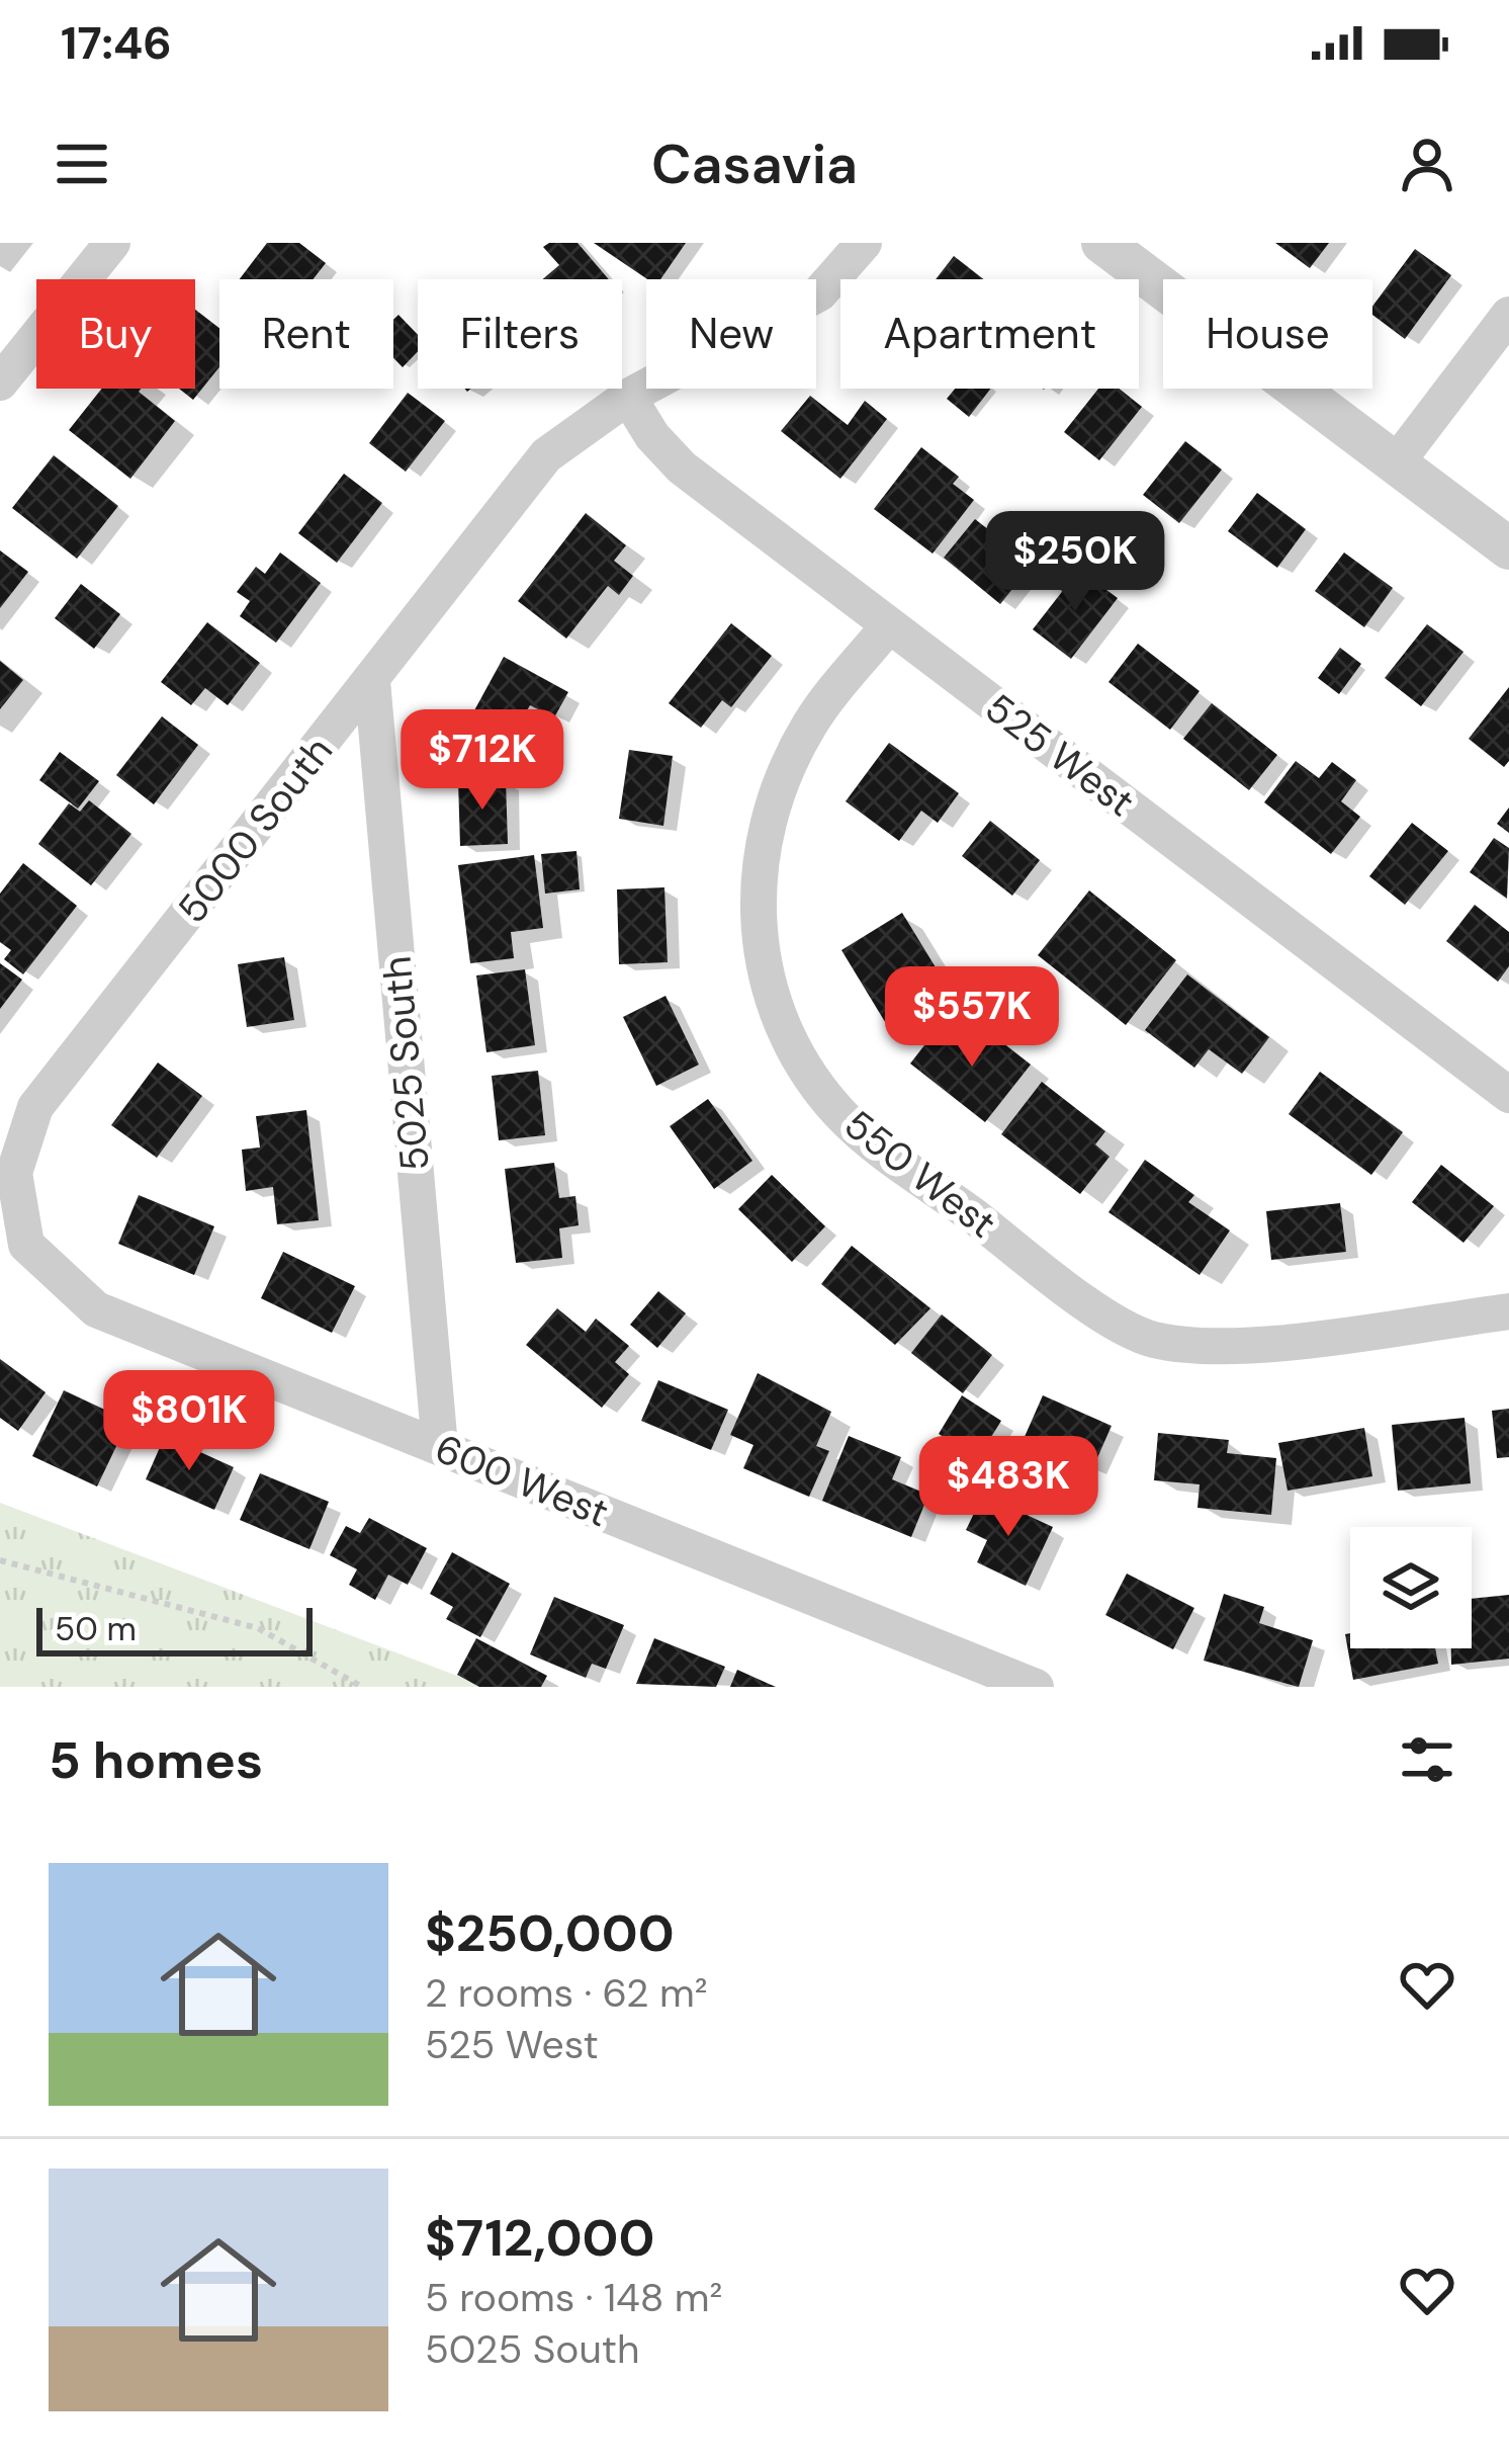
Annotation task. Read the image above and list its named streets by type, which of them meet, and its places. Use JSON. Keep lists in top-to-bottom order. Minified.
{"streets":{"street":["525 West","5000 South","5025 South","550 West","600 West"]},"crossings":[["525 West","5000 South"],["525 West","550 West"],["5000 South","5025 South"],["5000 South","600 West"],["5025 South","600 West"]],"scale_bar":"50 m","page":{"status":"17:46","header":"Casavia","chip":["Buy","Rent","Filters","New","Apartment","House"],"price":["$250K","$712K","$557K","$801K","$483K"],"scale":"50 m","heading":"5 homes","list":[{"name":"$250,000","note":"2 rooms · 62 m² · 525 West"},{"name":"$712,000","note":"5 rooms · 148 m² · 5025 South"}]}}
